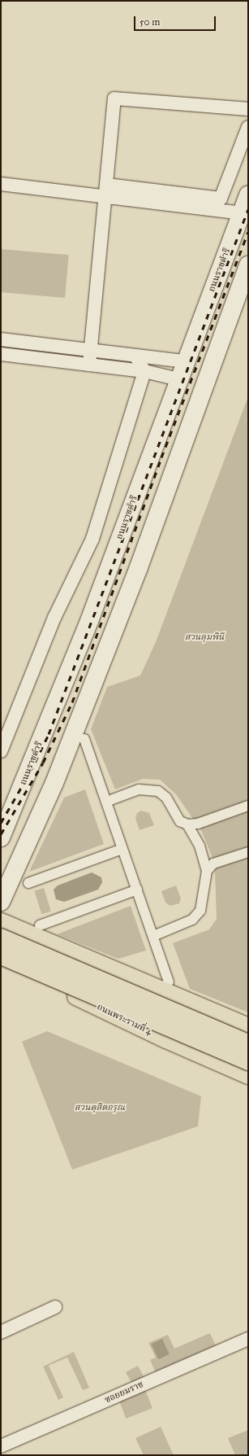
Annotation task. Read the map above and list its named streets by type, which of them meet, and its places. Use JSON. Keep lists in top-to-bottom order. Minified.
{"streets":{"main road":["ถนนราชดำริ","ถนนพระรามที่ 4"],"street":["ซอยยมราช"]},"parks":["สวนลุมพินี","สวนดุสิตอรุณ"],"scale_bar":"50 m"}
